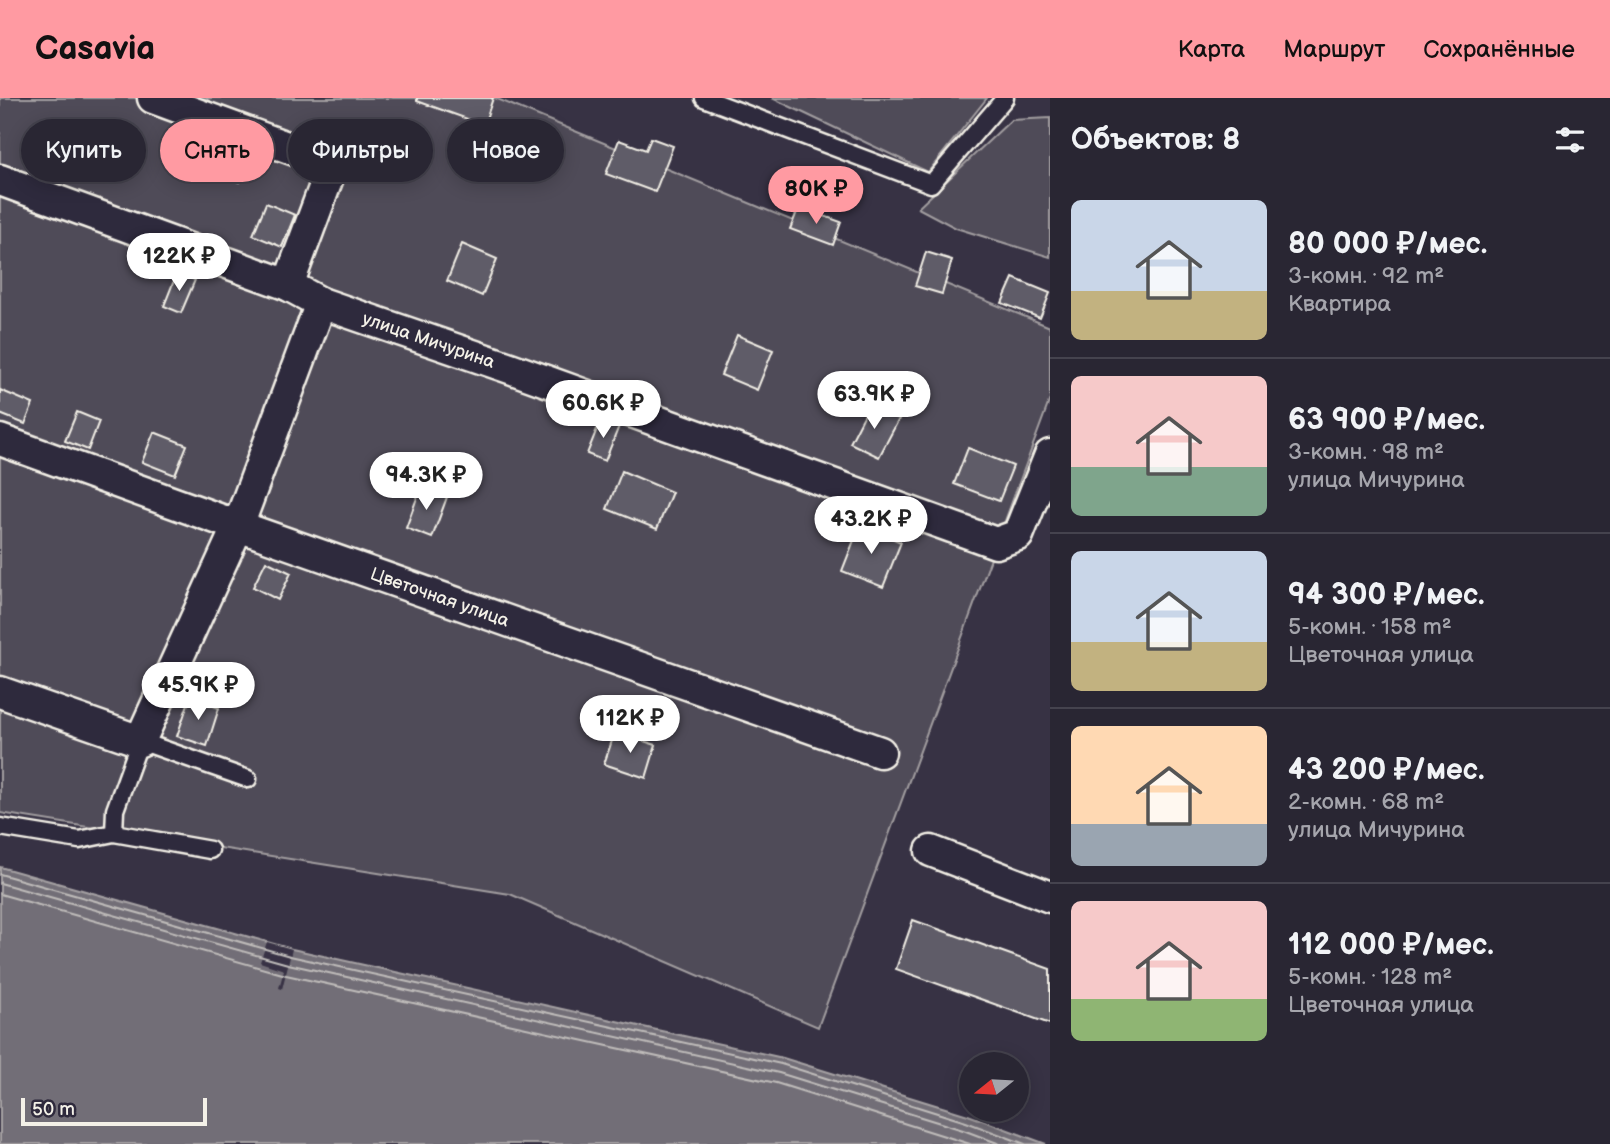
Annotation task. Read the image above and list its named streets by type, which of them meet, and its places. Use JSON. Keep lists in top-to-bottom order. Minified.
{"streets":{"street":["улица Мичурина","Цветочная улица"]},"scale_bar":"50 m","north":"left","page":{"header":"Casavia","nav":["Карта","Маршрут","Сохранённые"],"heading":"Объектов: 8","chip":["Купить","Снять","Фильтры","Новое"],"price":["80K ₽","122K ₽","63.9K ₽","60.6K ₽","94.3K ₽","43.2K ₽","45.9K ₽","112K ₽"],"list":[{"name":"80 000 ₽/мес.","note":"3-комн. · 92 m² · Квартира"},{"name":"63 900 ₽/мес.","note":"3-комн. · 98 m² · улица Мичурина"},{"name":"94 300 ₽/мес.","note":"5-комн. · 158 m² · Цветочная улица"},{"name":"43 200 ₽/мес.","note":"2-комн. · 68 m² · улица Мичурина"},{"name":"112 000 ₽/мес.","note":"5-комн. · 128 m² · Цветочная улица"}],"scale":"50 m"}}
